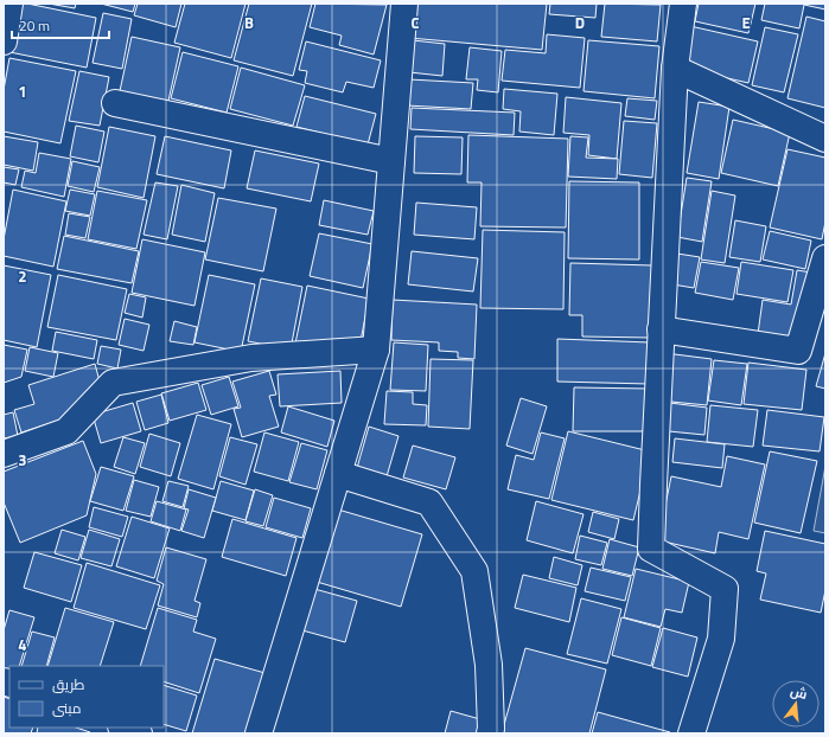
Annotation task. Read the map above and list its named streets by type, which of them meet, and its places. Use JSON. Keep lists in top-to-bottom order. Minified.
{"legend":["طريق","مبنى"],"scale_bar":"20 m","north":"top","grid":{"columns":["B","C","D","E"],"rows":["1","2","3","4"]}}
